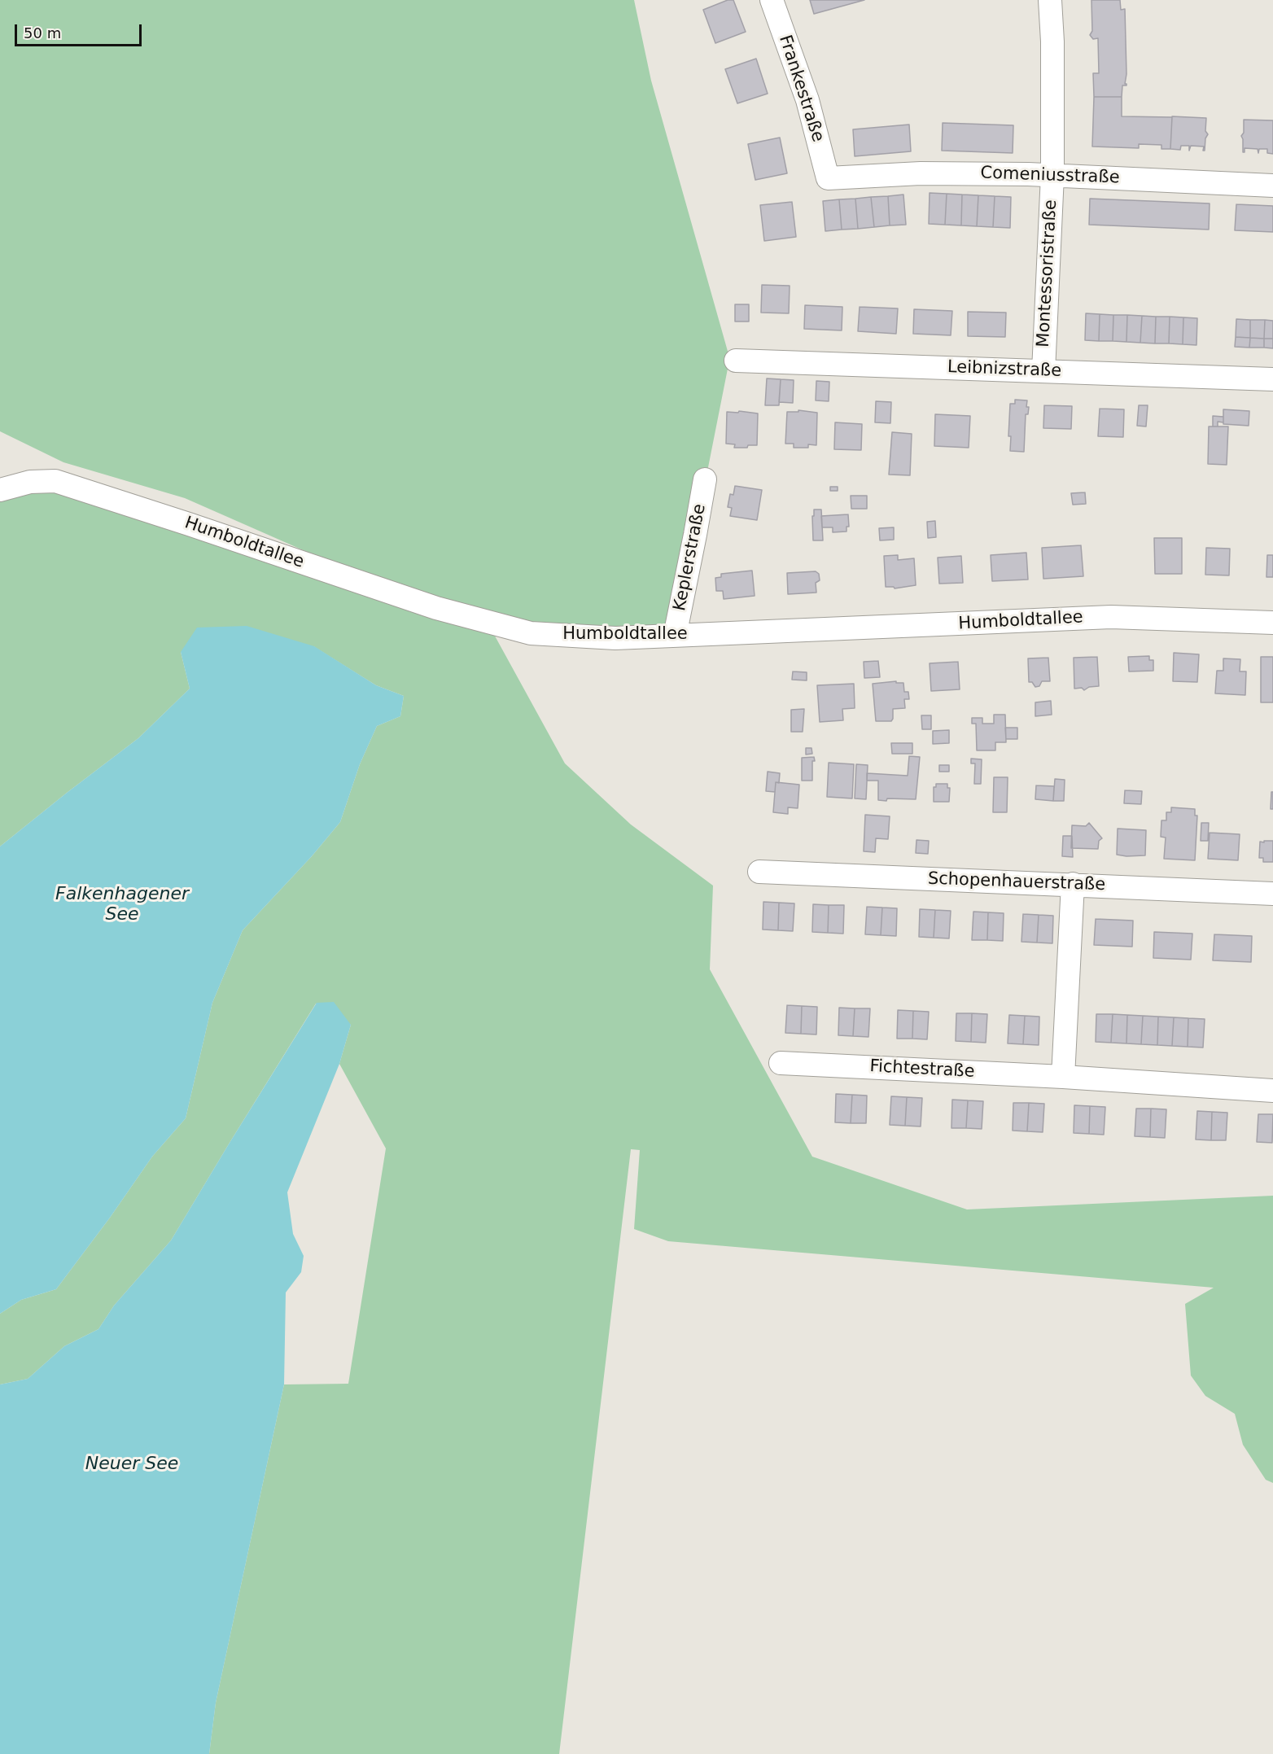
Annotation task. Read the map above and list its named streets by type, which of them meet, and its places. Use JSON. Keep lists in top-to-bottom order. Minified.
{"streets":{"street":["Frankestraße","Comeniusstraße","Montessoristraße","Leibnizstraße","Humboldtallee","Keplerstraße","Schopenhauerstraße","Fichtestraße"]},"crossings":[["Frankestraße","Comeniusstraße"],["Comeniusstraße","Montessoristraße"],["Montessoristraße","Leibnizstraße"],["Humboldtallee","Keplerstraße"]],"water":["Falkenhagener See","Neuer See"],"scale_bar":"50 m"}
